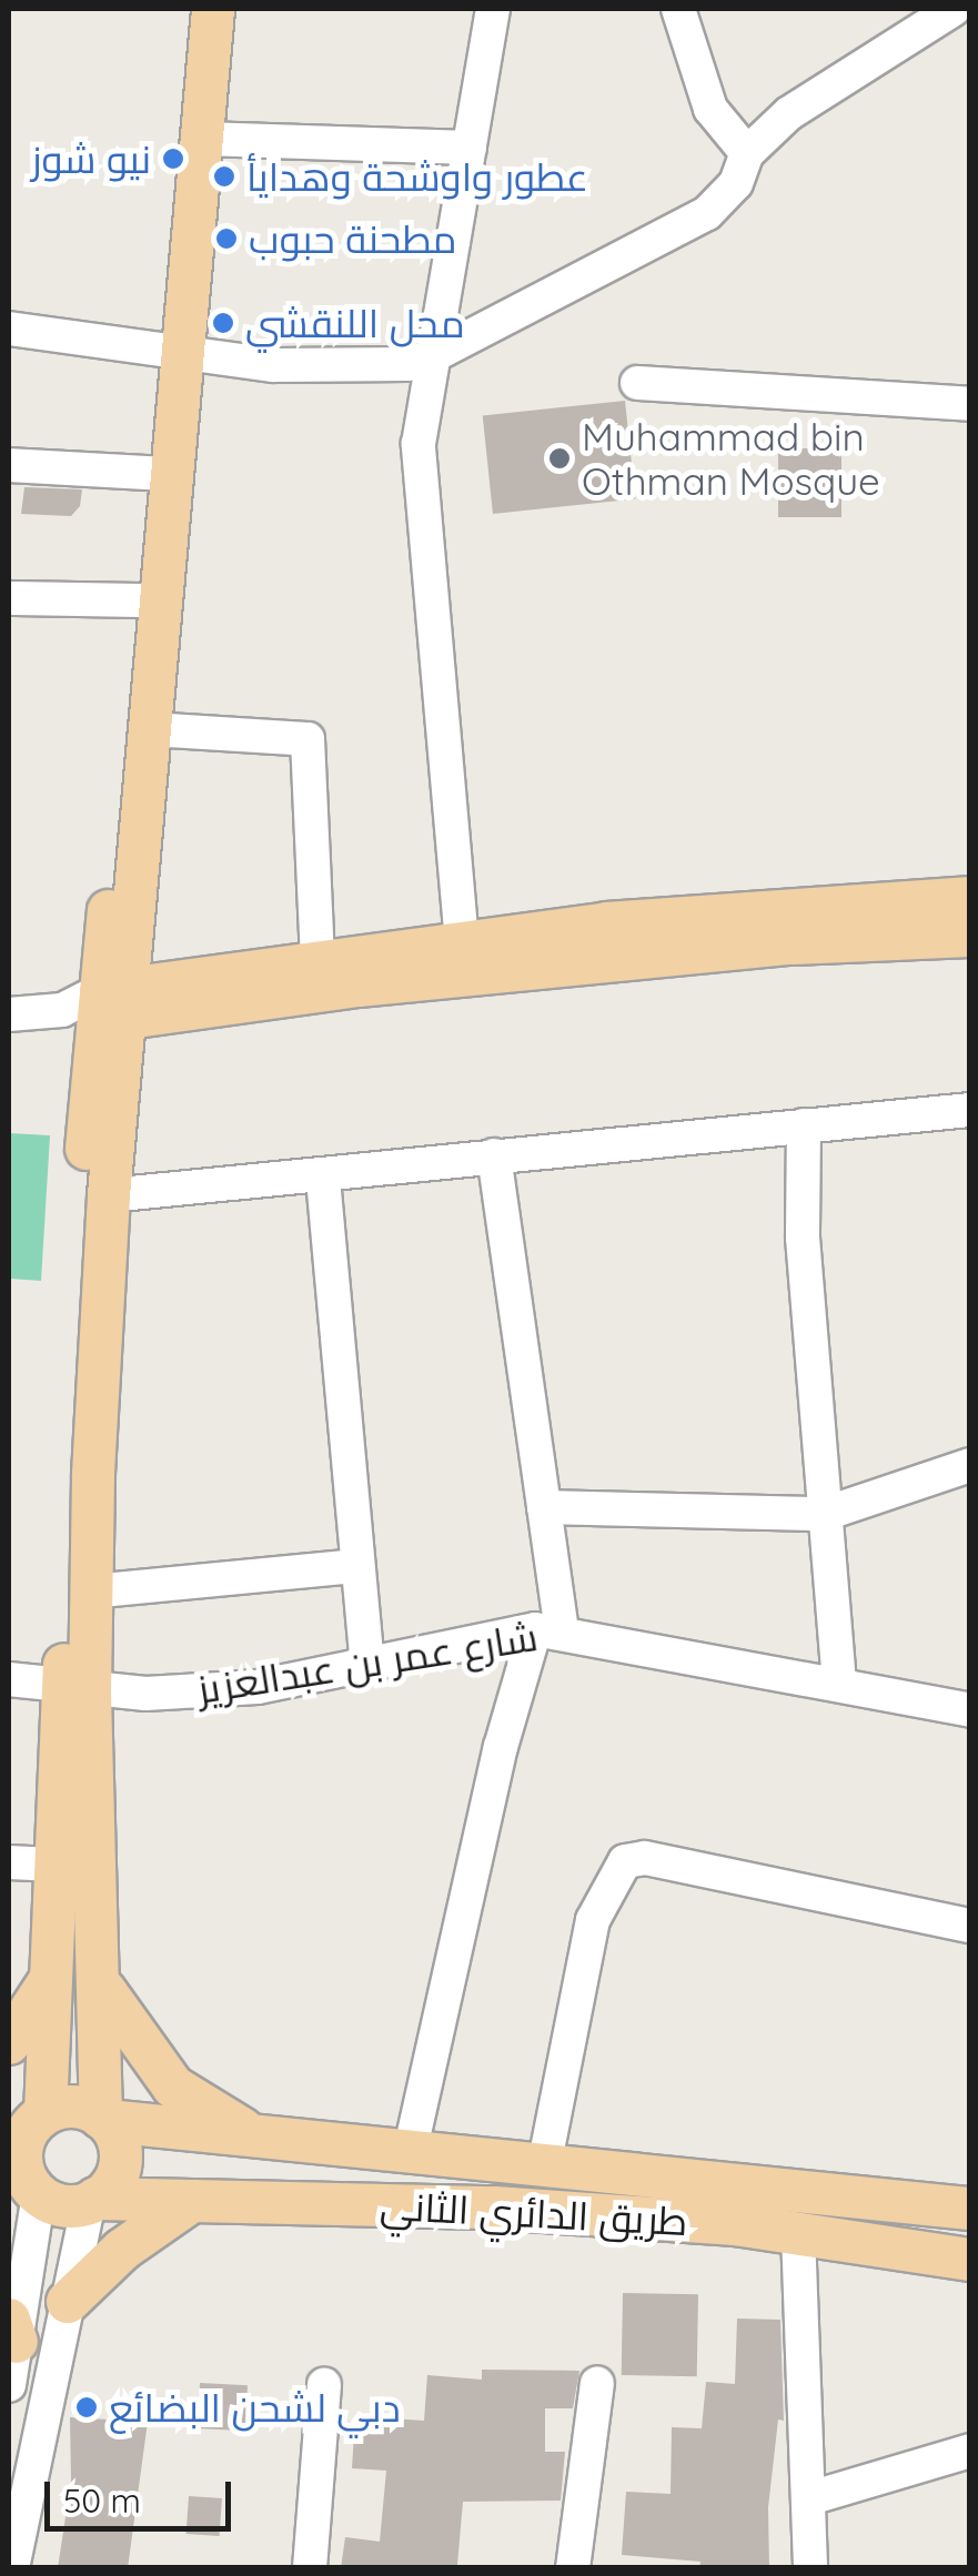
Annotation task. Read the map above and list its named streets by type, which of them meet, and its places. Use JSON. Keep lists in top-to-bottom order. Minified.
{"streets":{"main road":["طريق الدائري الثاني"],"street":["شارع عمر بن عبدالعزيز"]},"places":["نيو شوز","عطور واوشحة وهدايأ","مطحنة حبوب","محل اللنقشي","Muhammad bin Othman Mosque","دبي لشحن البضائع"],"scale_bar":"50 m"}
